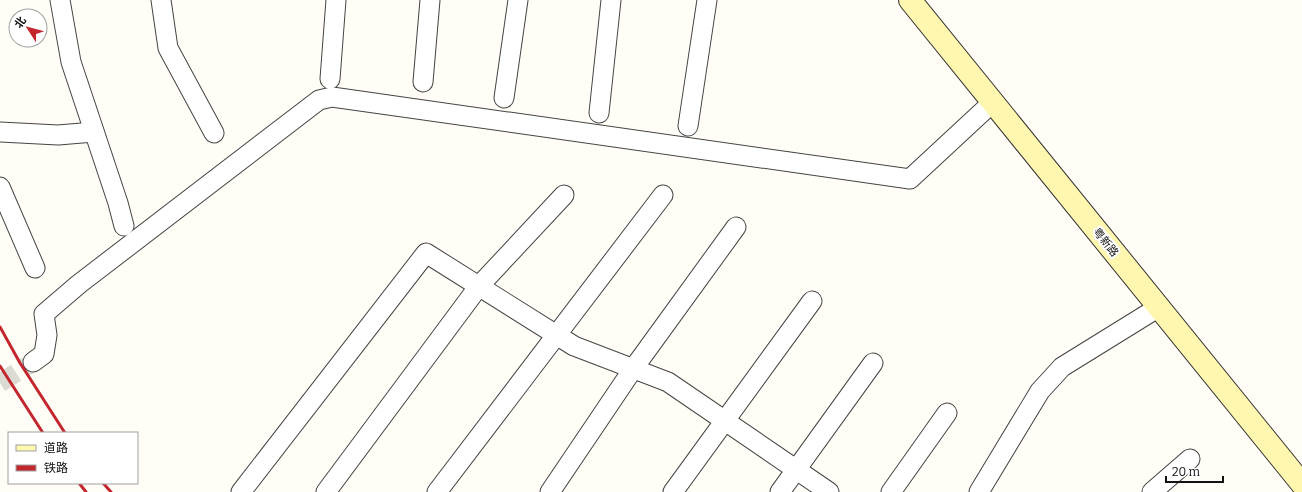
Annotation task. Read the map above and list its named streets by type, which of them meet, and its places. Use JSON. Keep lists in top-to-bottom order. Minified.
{"streets":{"street":["粤新路"]},"legend":["道路","铁路"],"scale_bar":"20 m","north":"top left"}
